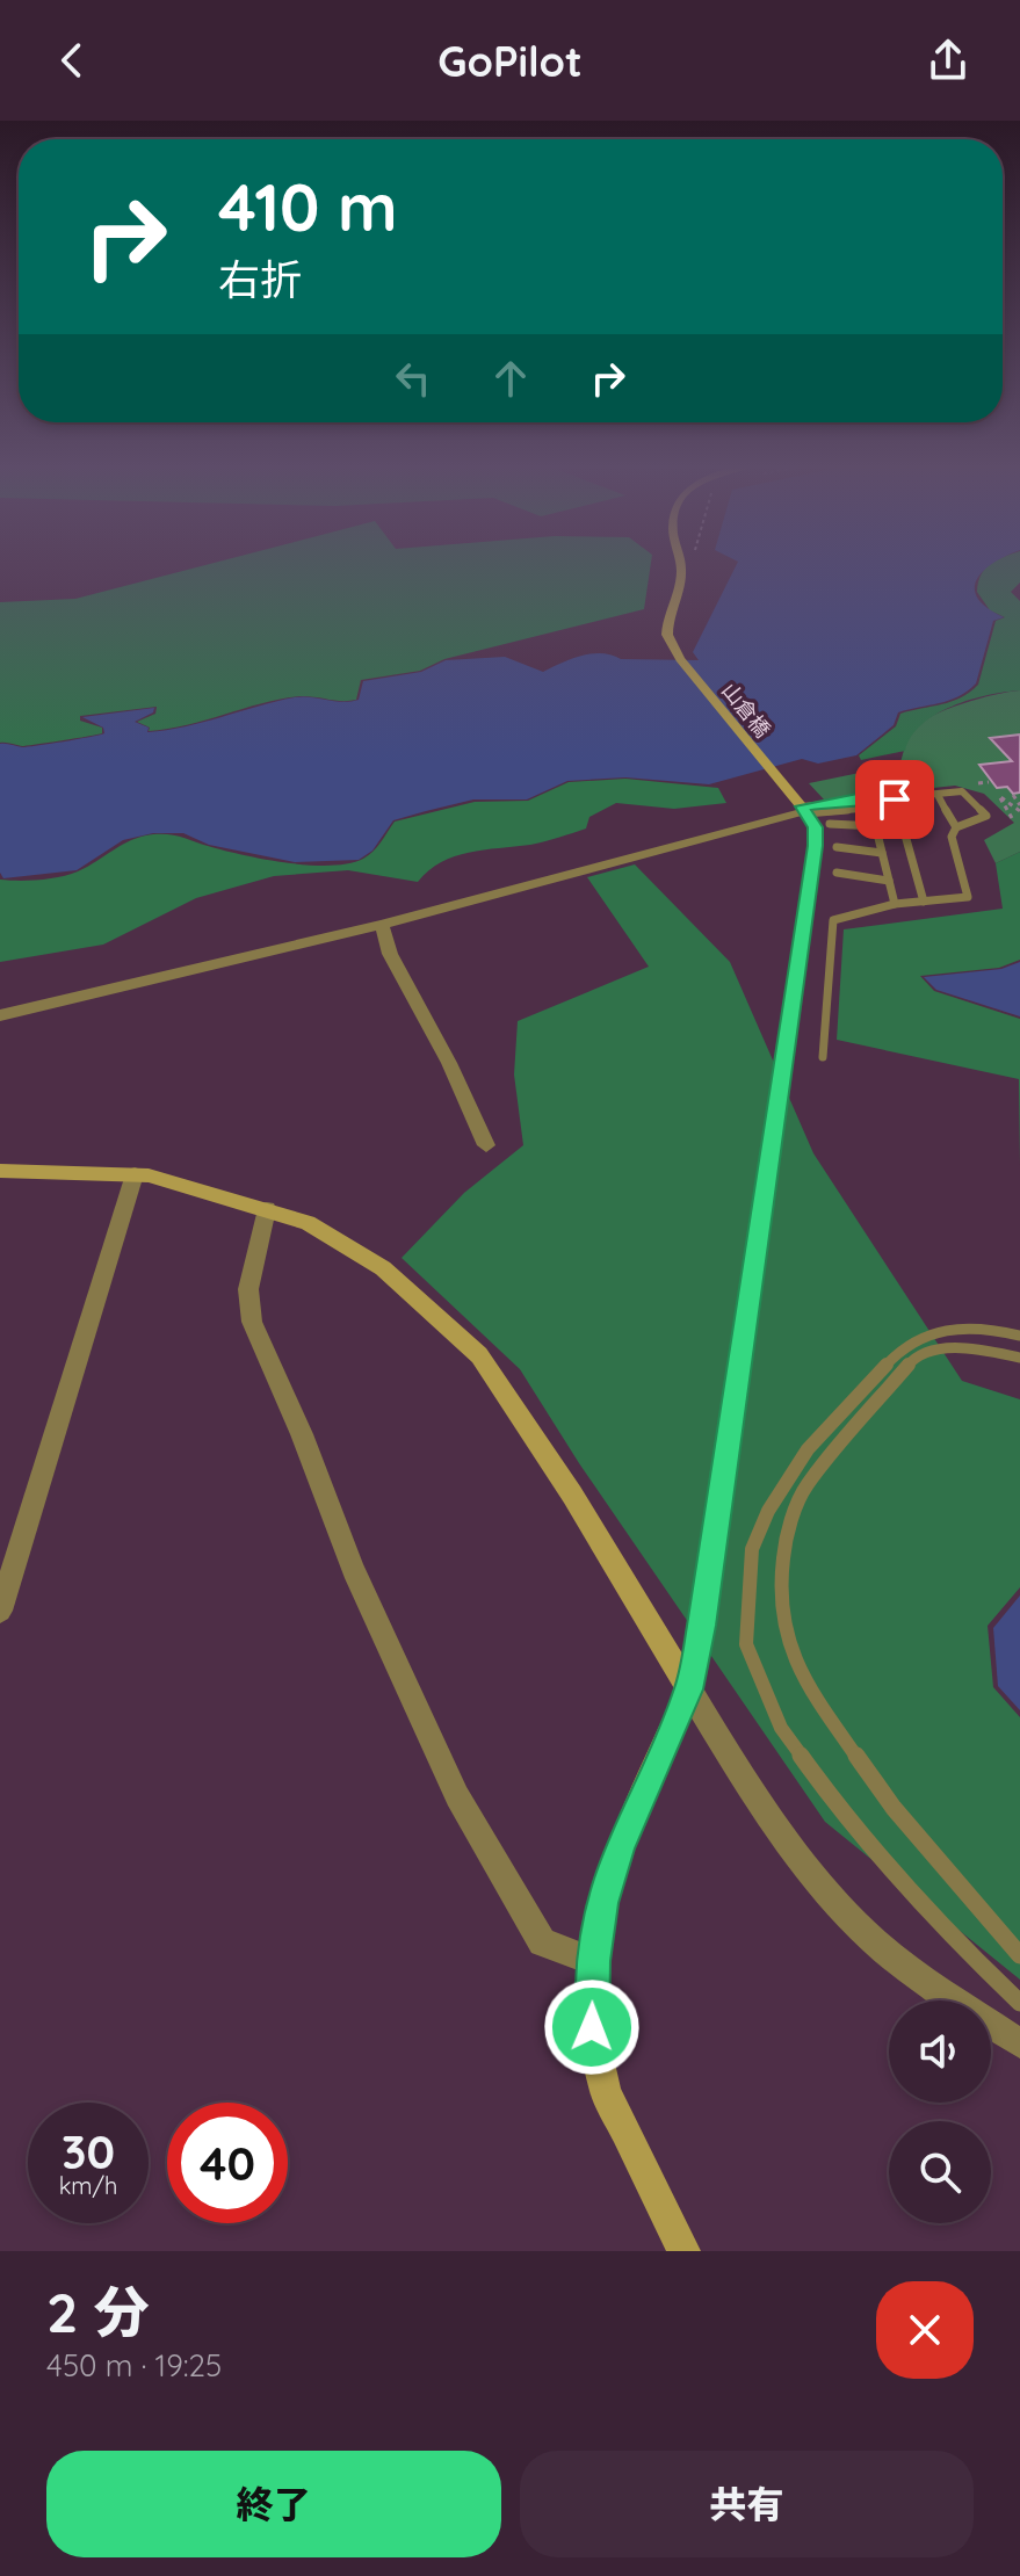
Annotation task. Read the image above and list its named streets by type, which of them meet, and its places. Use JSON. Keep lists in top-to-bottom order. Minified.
{"streets":{"street":["山倉橋"]},"page":{"header":"GoPilot","turn":["410 m","右折"],"speed":"30 km/h","limit":"40","heading":["2 分","450 m · 19:25"],"buttons":["終了","共有"]}}
